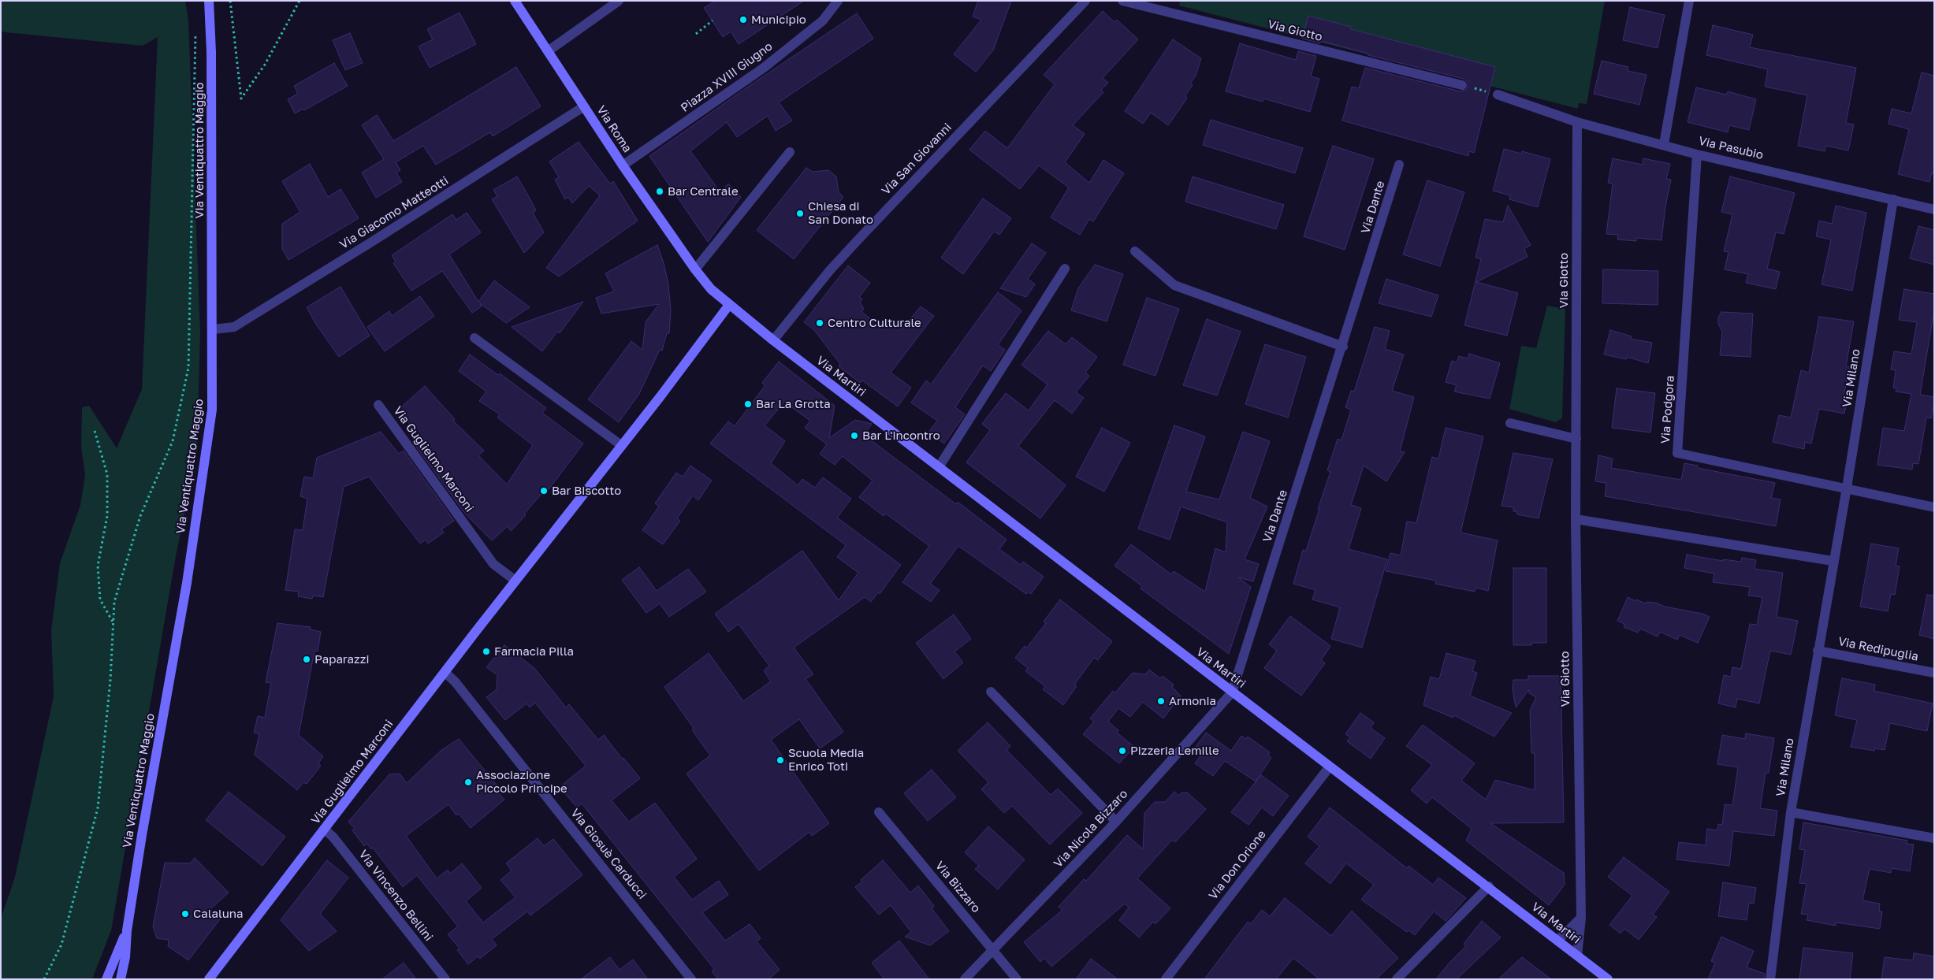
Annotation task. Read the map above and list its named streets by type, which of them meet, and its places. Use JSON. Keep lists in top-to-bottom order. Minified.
{"streets":{"street":["Via Giotto","Piazza XVIII Giugno","Via Roma","Via Pasubio","Via Ventiquattro Maggio","Via San Giovanni","Via Dante","Via Giacomo Matteotti","Via Martiri","Via Milano","Via Podgora","Via Guglielmo Marconi","Via Redipuglia","Via Nicola Bizzaro","Via Giosuè Carducci","Via Don Orione","Via Bizzaro","Via Vincenzo Bellini"]},"crossings":[["Via Giotto","Via Martiri"],["Piazza XVIII Giugno","Via Roma"],["Via Roma","Via Giacomo Matteotti"],["Via Roma","Via Martiri"],["Via Roma","Via Guglielmo Marconi"],["Via Pasubio","Via Milano"],["Via Pasubio","Via Podgora"],["Via Ventiquattro Maggio","Via Giacomo Matteotti"],["Via San Giovanni","Via Martiri"],["Via Dante","Via Martiri"],["Via Dante","Via Nicola Bizzaro"],["Via Martiri","Via Guglielmo Marconi"],["Via Martiri","Via Nicola Bizzaro"],["Via Martiri","Via Don Orione"],["Via Milano","Via Podgora"],["Via Milano","Via Redipuglia"],["Via Guglielmo Marconi","Via Giosuè Carducci"],["Via Guglielmo Marconi","Via Vincenzo Bellini"],["Via Nicola Bizzaro","Via Bizzaro"]],"places":["Municipio","Bar Centrale","Chiesa di San Donato","Centro Culturale","Bar La Grotta","Bar L'incontro","Bar Biscotto","Farmacia Pilla","Paparazzi","Armonia","Pizzeria Lemille","Scuola Media Enrico Toti","Associazione Piccolo Principe","Calaluna"]}
